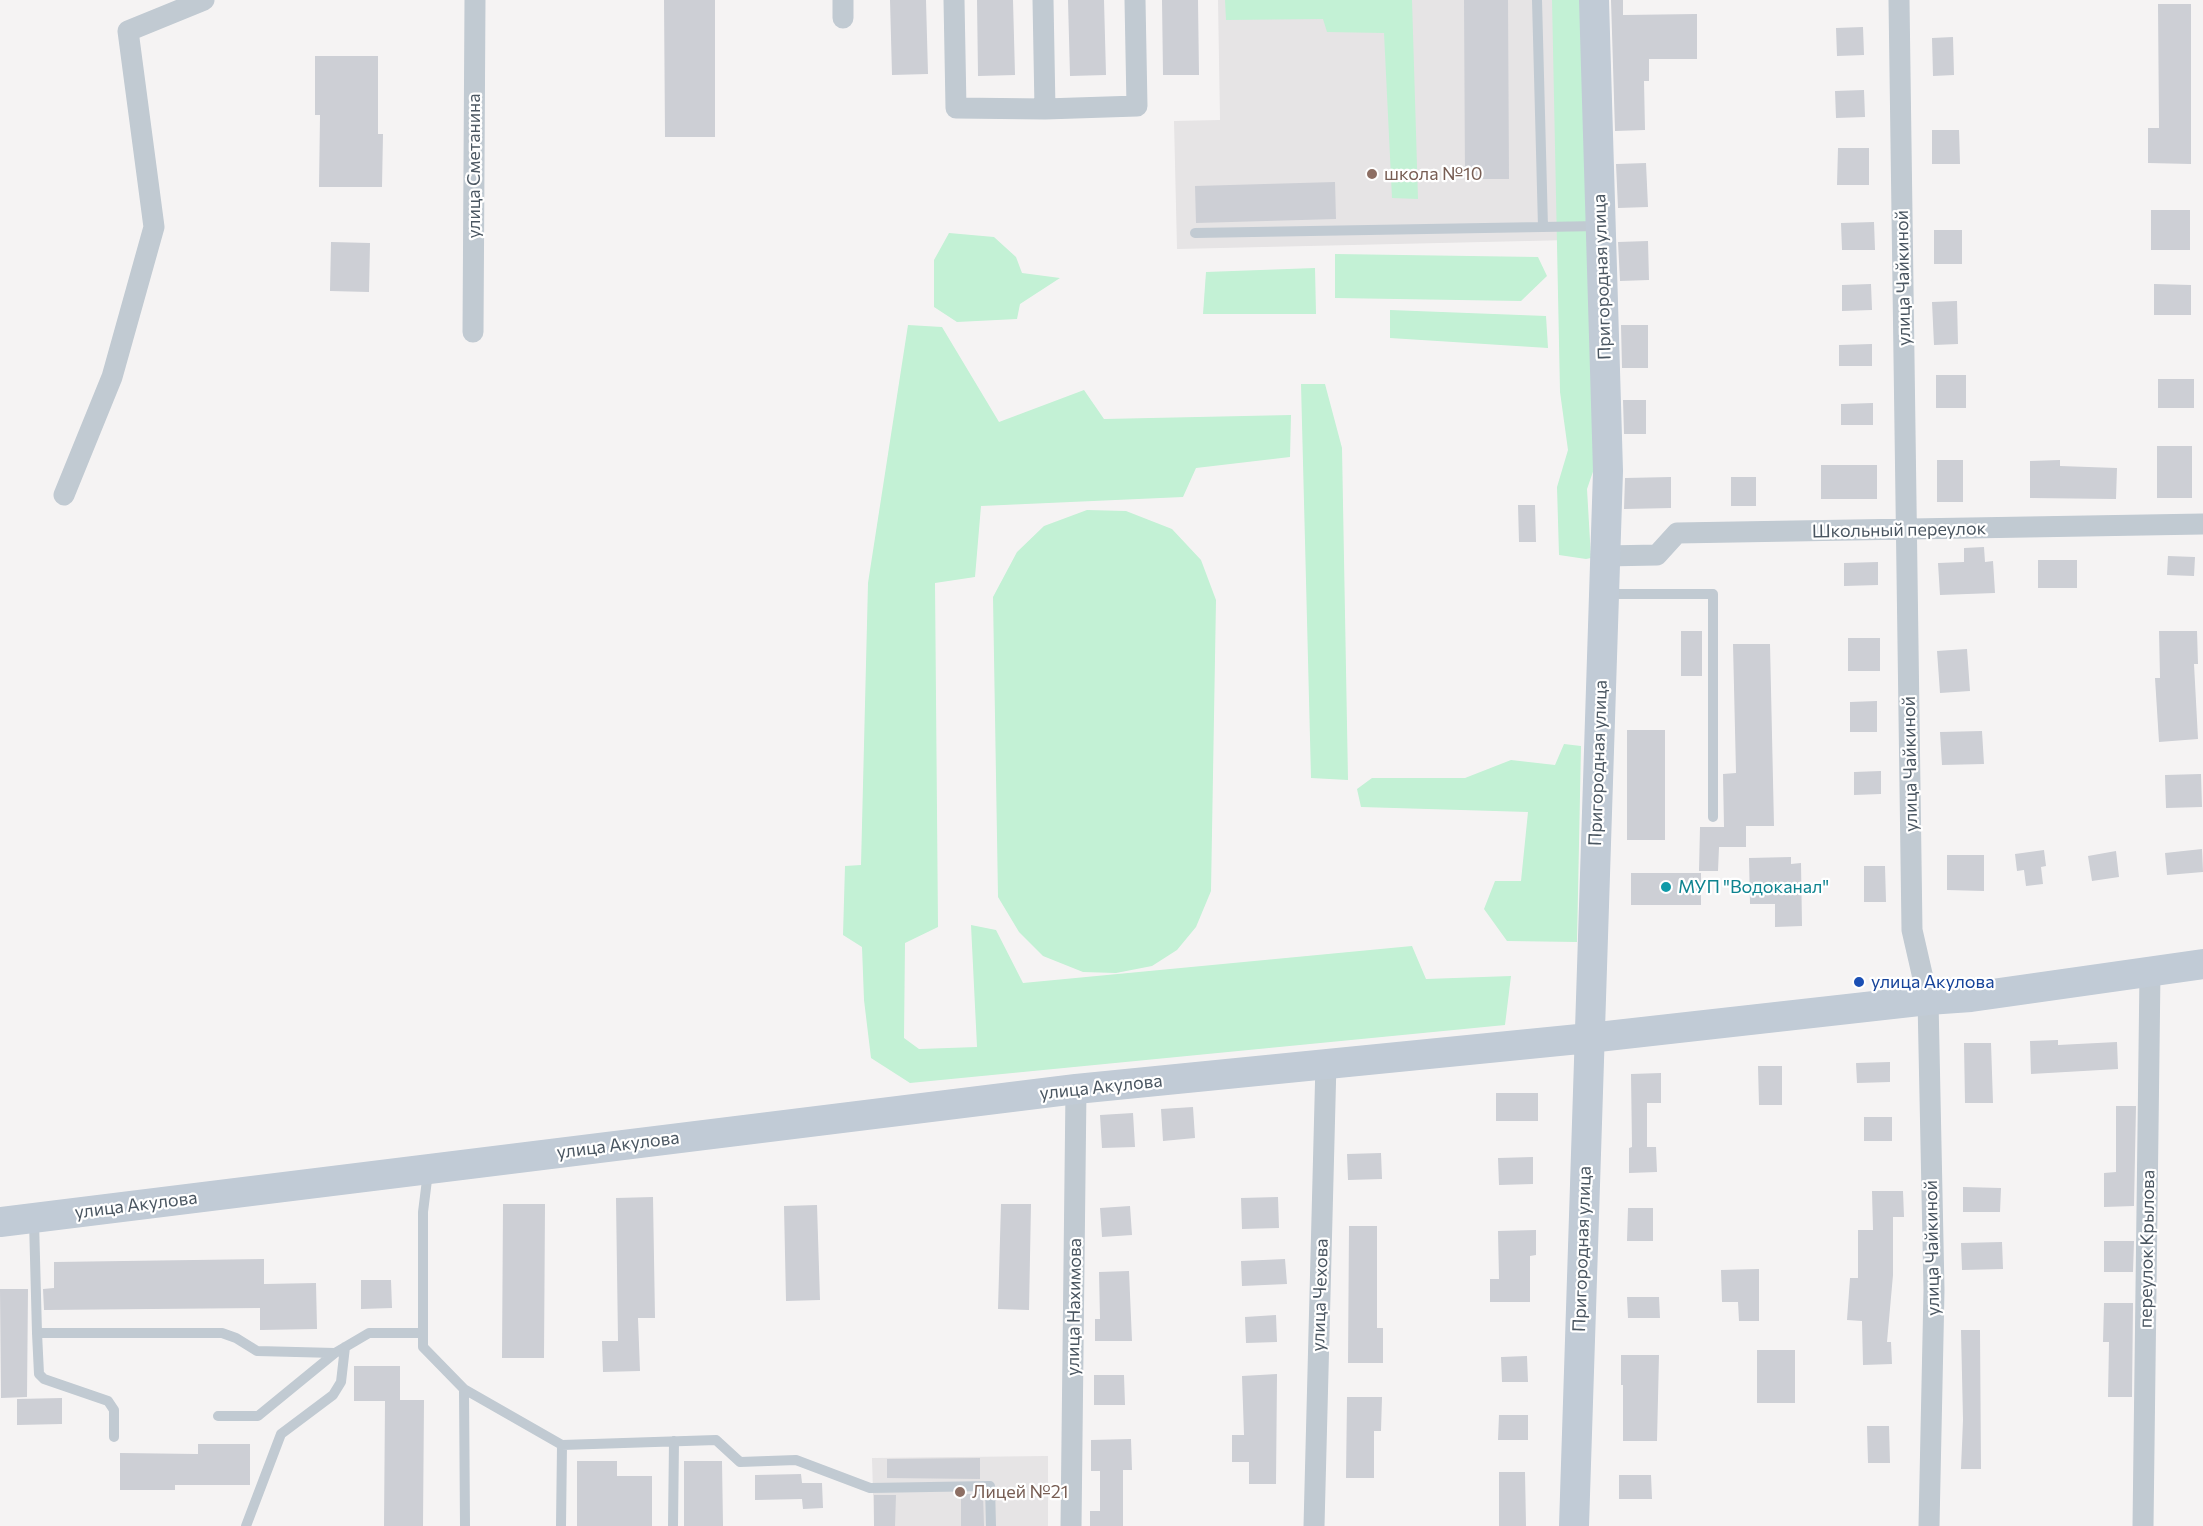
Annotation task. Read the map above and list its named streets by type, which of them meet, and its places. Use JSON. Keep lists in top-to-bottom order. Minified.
{"streets":{"main road":["Пригородная улица","улица Акулова"],"street":["улица Сметанина","улица Чайкиной","Школьный переулок","переулок Крылова","улица Чехова","улица Нахимова"]},"crossings":[["Пригородная улица","Школьный переулок"],["Пригородная улица","улица Акулова"],["улица Чайкиной","Школьный переулок"],["улица Чайкиной","улица Акулова"],["улица Акулова","переулок Крылова"],["улица Акулова","улица Чехова"],["улица Акулова","улица Нахимова"]],"places":["школа №10","МУП \"Водоканал\"","улица Акулова","Лицей №21"]}
